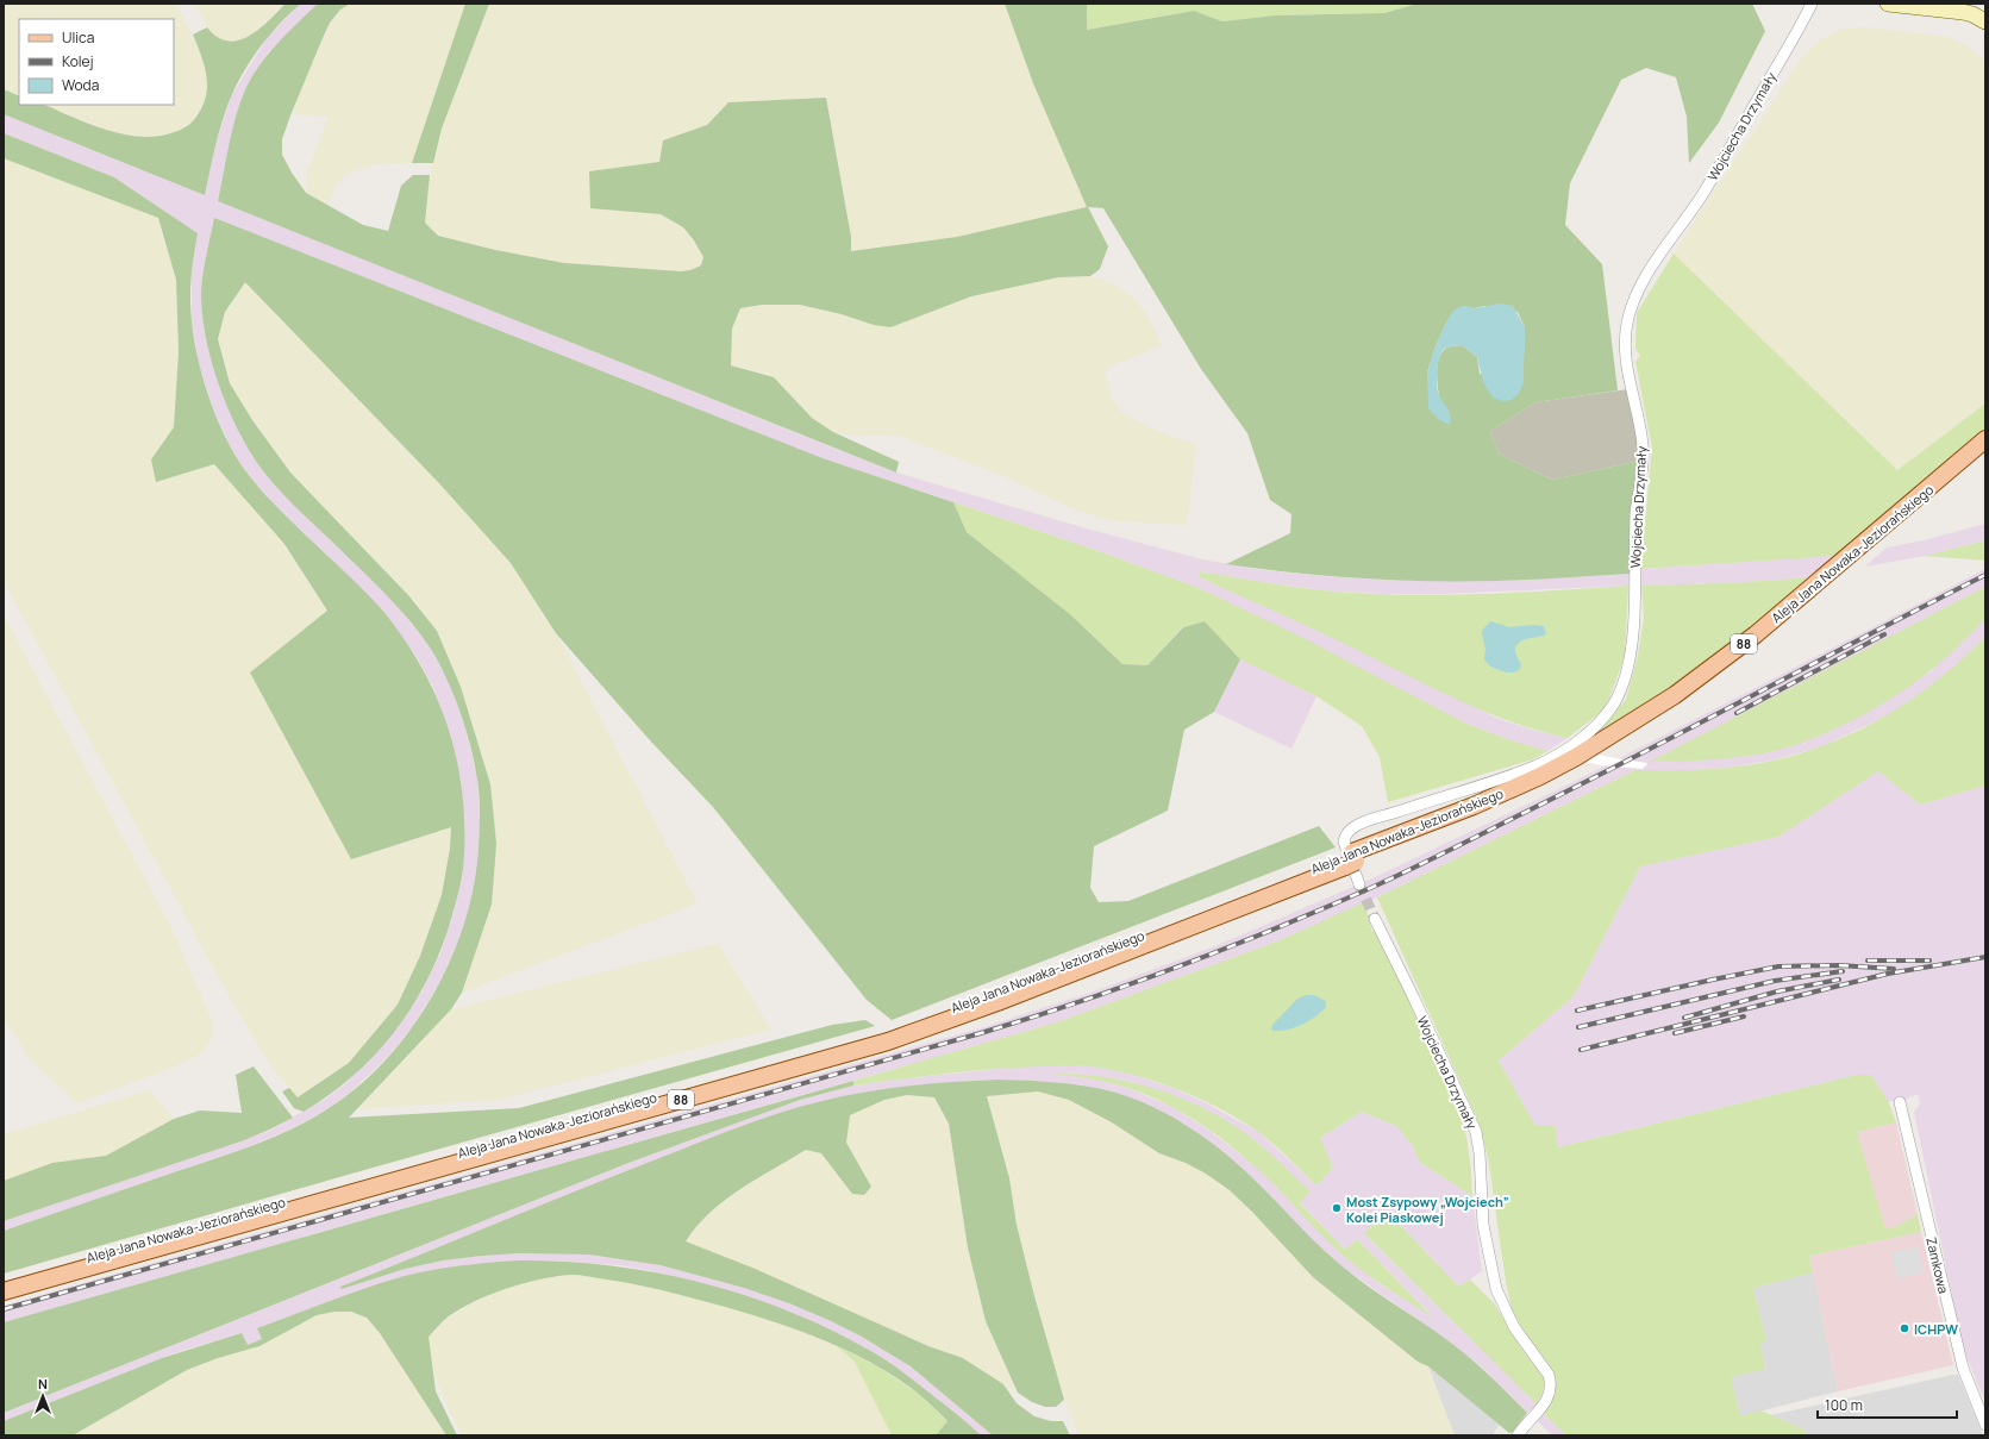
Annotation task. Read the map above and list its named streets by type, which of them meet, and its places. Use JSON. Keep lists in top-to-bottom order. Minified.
{"streets":{"main road":["Aleja Jana Nowaka-Jeziorańskiego","88"],"street":["Wojciecha Drzymały","Zamkowa"]},"places":["Most Zsypowy „Wojciech” Kolei Piaskowej","ICHPW"],"legend":["Ulica","Kolej","Woda"],"scale_bar":"100 m","north":"top"}
